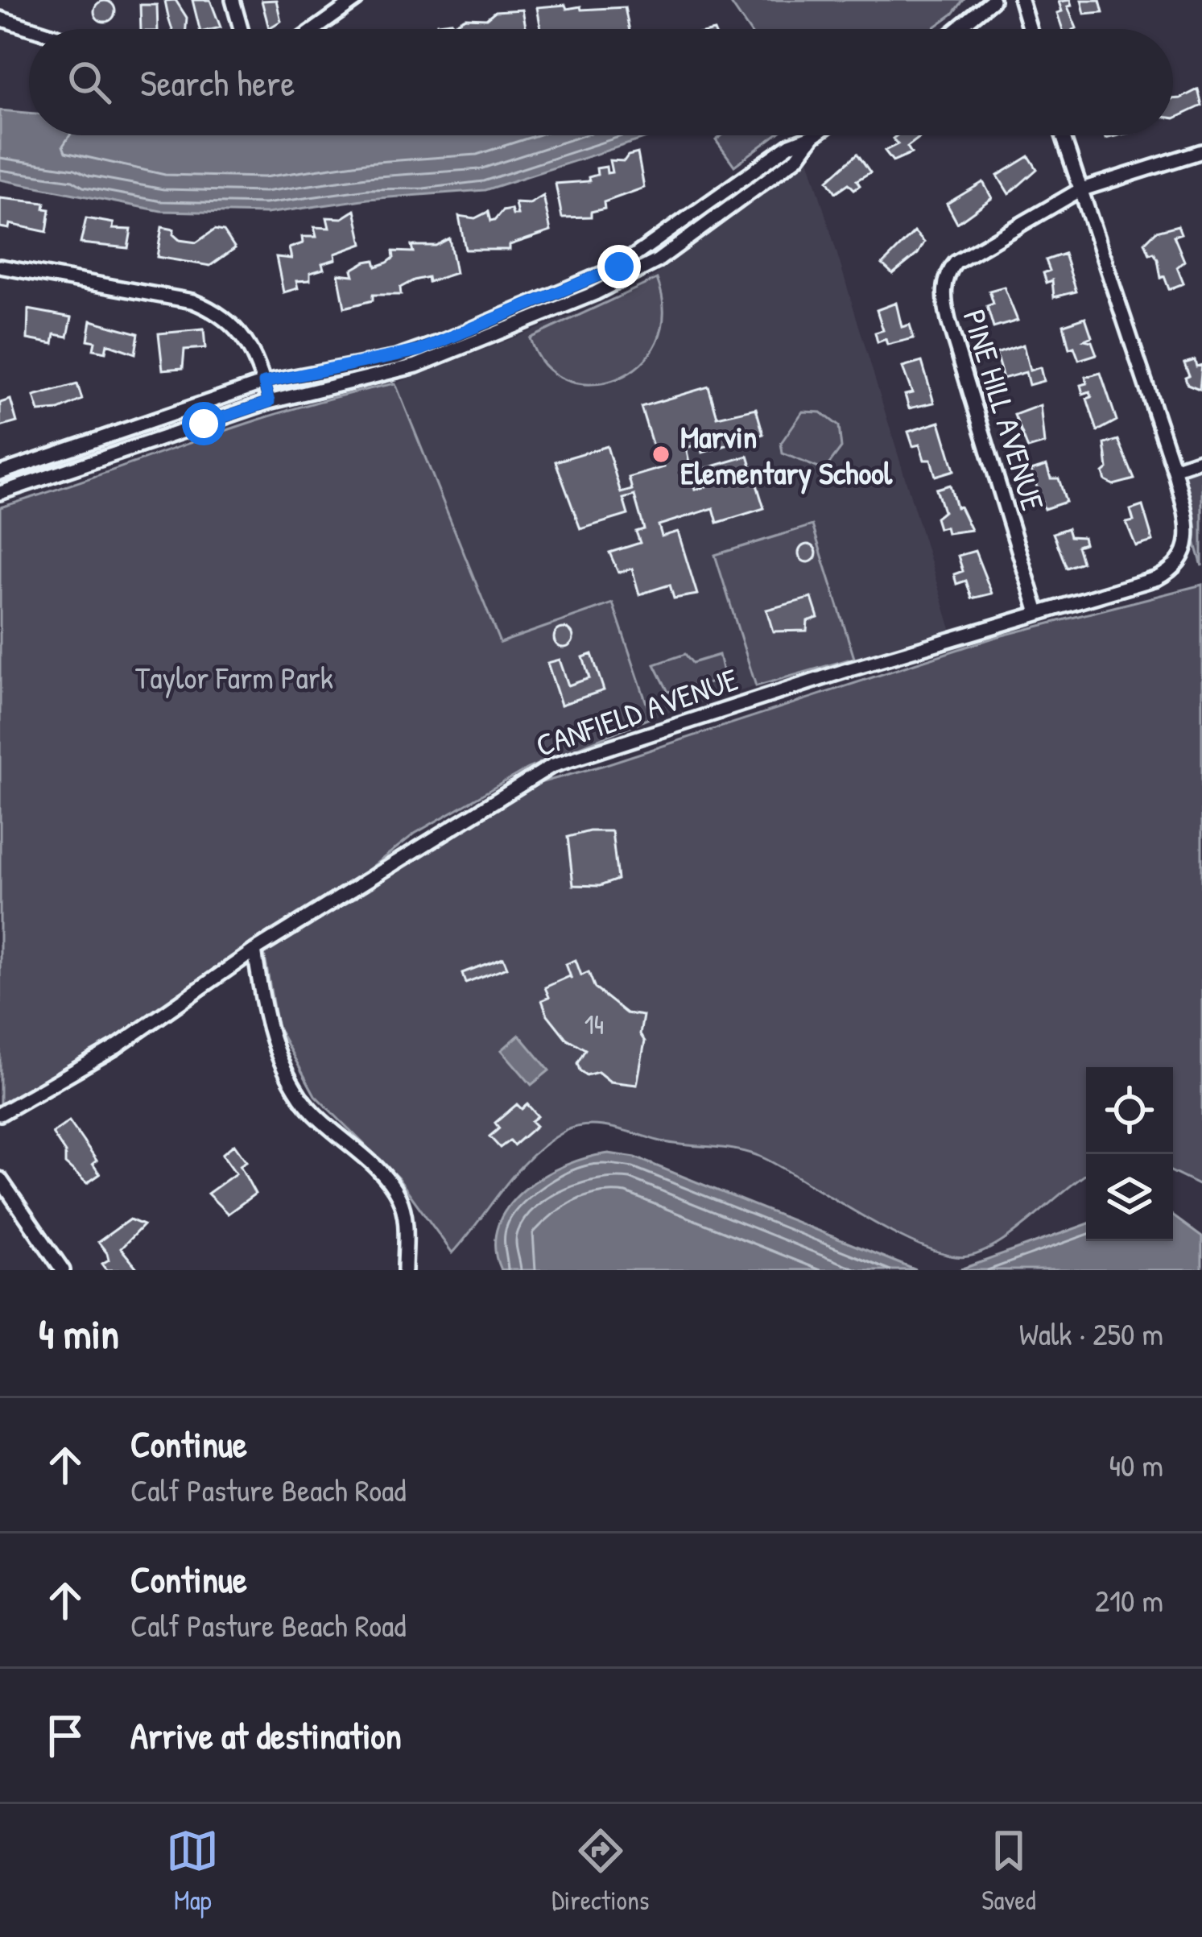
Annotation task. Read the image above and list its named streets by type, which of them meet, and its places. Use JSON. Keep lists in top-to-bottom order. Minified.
{"streets":{"street":["PINE HILL AVENUE","CANFIELD AVENUE"]},"crossings":[["PINE HILL AVENUE","CANFIELD AVENUE"]],"parks":["Taylor Farm Park"],"places":["Marvin Elementary School"],"house_numbers":["14"],"page":{"search":"Search here","heading":["4 min","Walk · 250 m"],"list":[["Continue","Calf Pasture Beach Road","40 m"],["Continue","Calf Pasture Beach Road","210 m"],"Arrive at destination"],"nav":["Map","Directions","Saved"]}}
